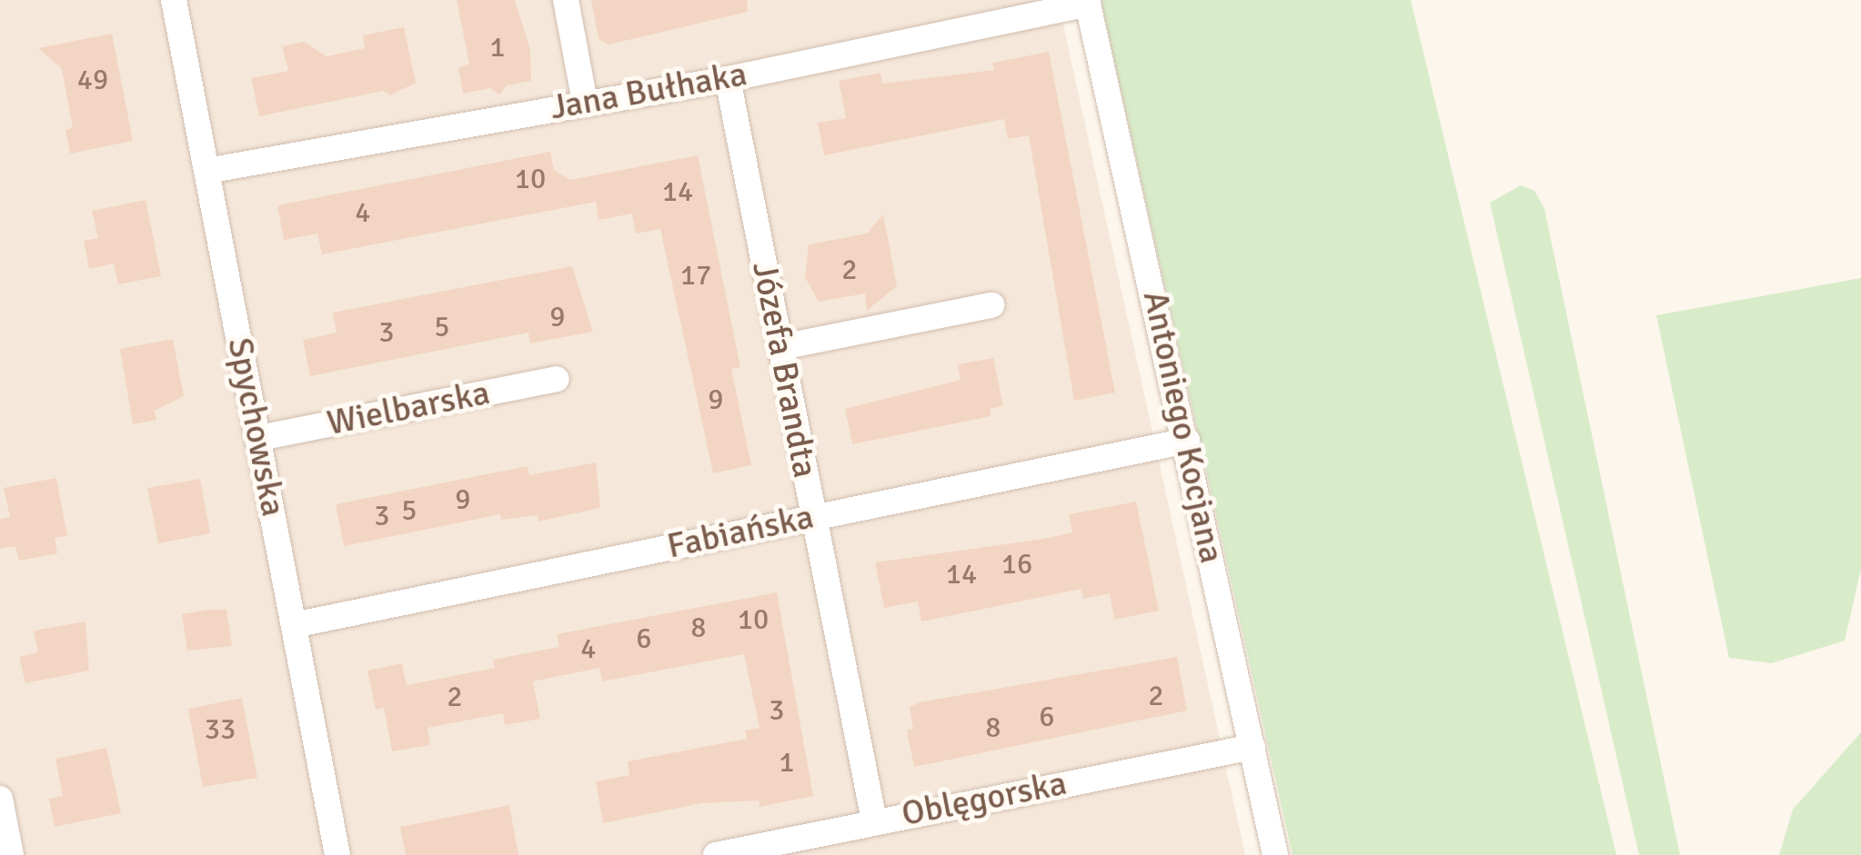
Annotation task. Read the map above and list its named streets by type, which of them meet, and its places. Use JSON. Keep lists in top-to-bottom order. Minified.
{"streets":{"street":["Jana Bułhaka","Józefa Brandta","Wielbarska","Spychowska","Antoniego Kocjana","Fabiańska","Oblęgorska"]},"crossings":[["Jana Bułhaka","Józefa Brandta"],["Jana Bułhaka","Spychowska"],["Jana Bułhaka","Antoniego Kocjana"],["Józefa Brandta","Fabiańska"],["Józefa Brandta","Oblęgorska"],["Wielbarska","Spychowska"],["Spychowska","Fabiańska"],["Antoniego Kocjana","Fabiańska"],["Antoniego Kocjana","Oblęgorska"]],"house_numbers":["1","49","10","14","4","2","17","9","5","3","9","9","5","3","16","14","10","8","6","4","2","2","3","6","8","33","1"]}
